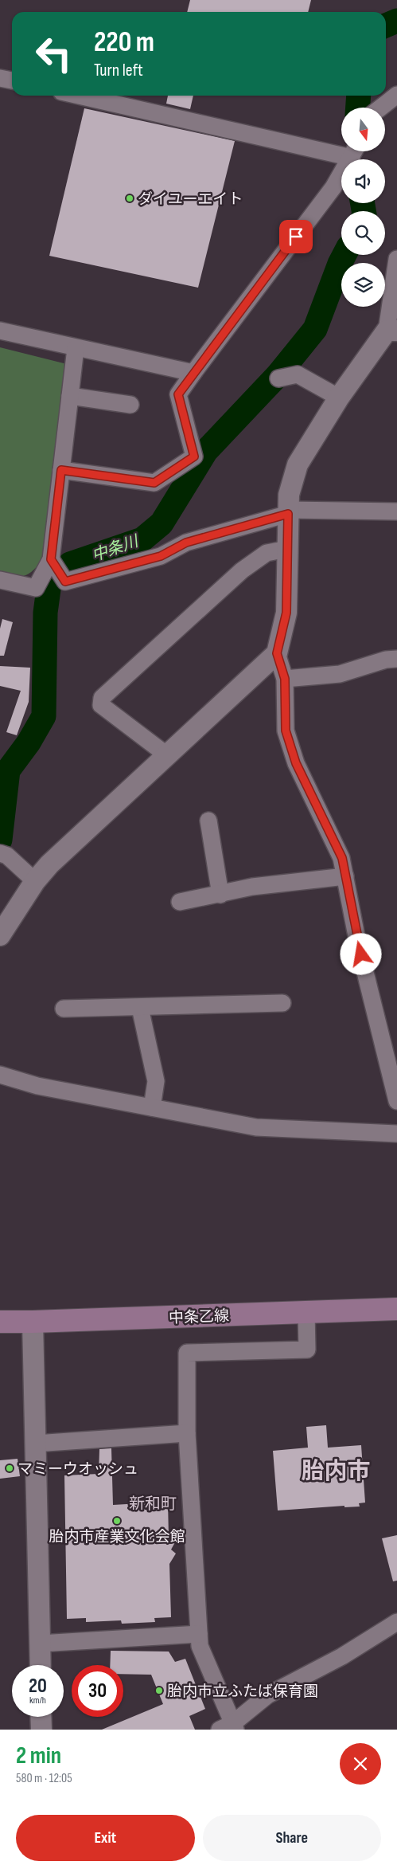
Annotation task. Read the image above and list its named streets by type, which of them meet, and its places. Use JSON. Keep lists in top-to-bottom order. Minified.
{"streets":{"main road":["中条乙線"]},"districts":["胎内市","新和町"],"water":["中条川"],"places":["ダイユーエイト","マミーウオッシュ","胎内市産業文化会館","胎内市立ふたば保育園"],"north":"bottom","page":{"turn":["220 m","Turn left"],"speed":"20 km/h","limit":"30","heading":["2 min","580 m · 12:05"],"buttons":["Exit","Share"]}}
